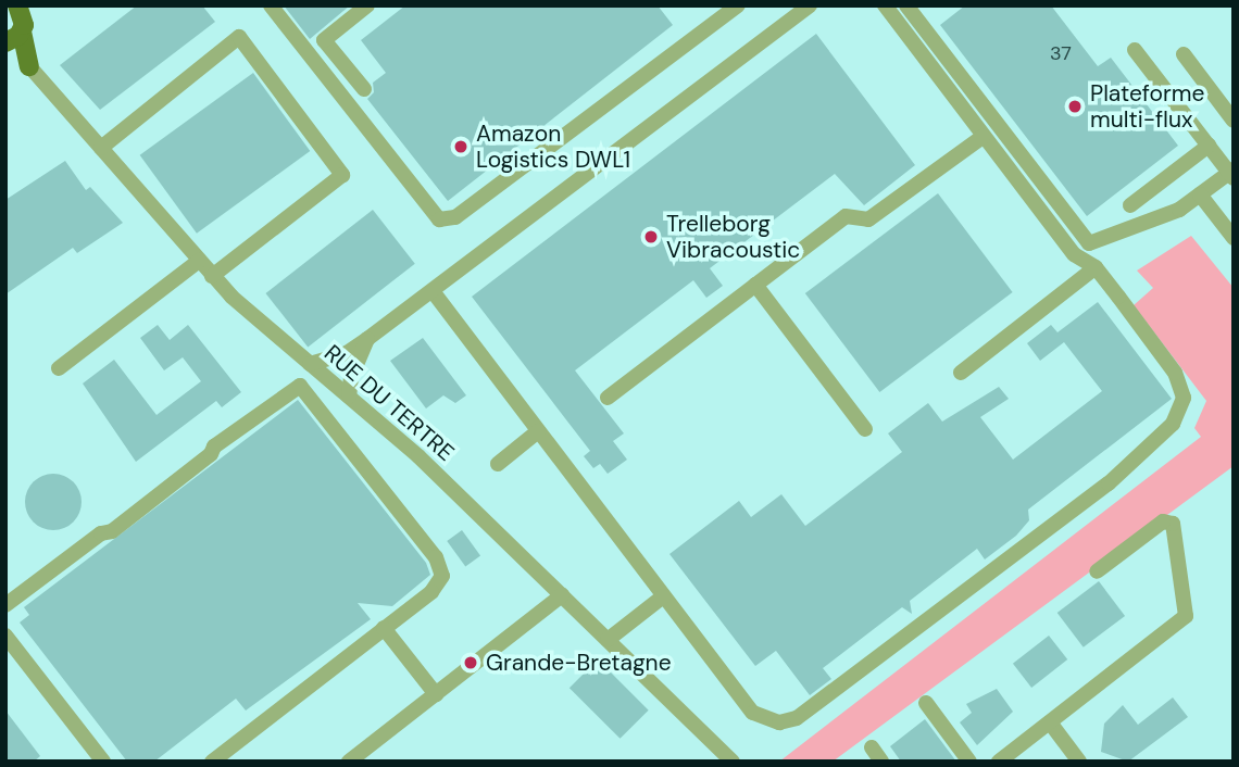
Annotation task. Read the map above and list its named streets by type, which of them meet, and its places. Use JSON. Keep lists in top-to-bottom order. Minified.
{"streets":{"street":["RUE DU TERTRE"]},"places":["Plateforme multi-flux","Amazon Logistics DWL1","Trelleborg Vibracoustic","Grande-Bretagne"],"house_numbers":["37"]}
